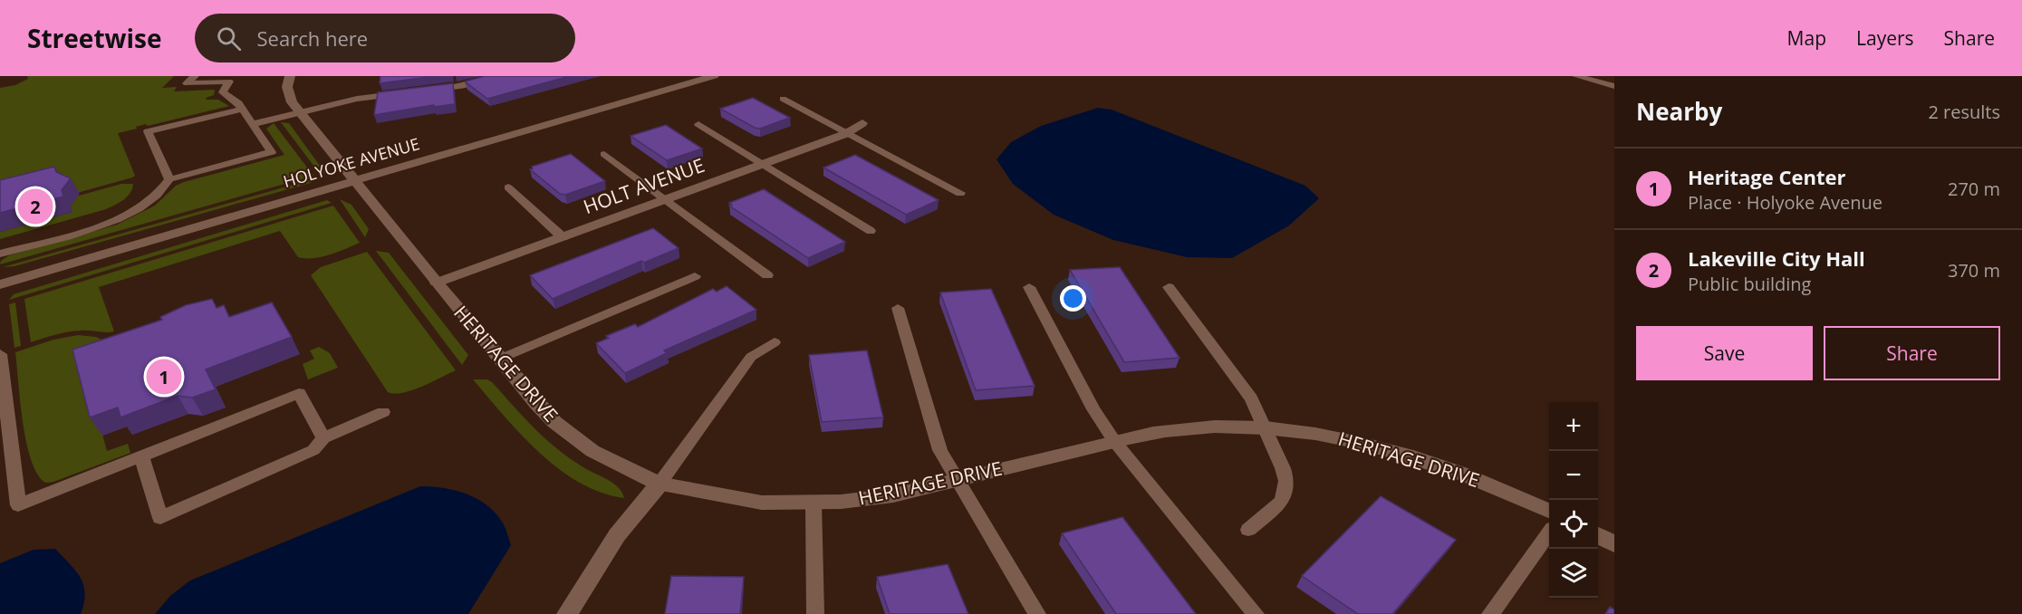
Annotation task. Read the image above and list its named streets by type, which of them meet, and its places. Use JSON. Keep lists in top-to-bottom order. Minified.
{"streets":{"street":["HOLYOKE AVENUE","HOLT AVENUE","HERITAGE DRIVE"]},"crossings":[["HOLYOKE AVENUE","HERITAGE DRIVE"],["HOLT AVENUE","HERITAGE DRIVE"]],"page":{"header":"Streetwise","search":"Search here","nav":["Map","Layers","Share"],"heading":["Nearby","2 results"],"list":[{"mark":"1","name":"Heritage Center","note":"Place · Holyoke Avenue","value":"270 m"},{"mark":"2","name":"Lakeville City Hall","note":"Public building","value":"370 m"}],"pins":["2","1"],"buttons":["Save","Share"],"map_buttons":["+","−"]}}
